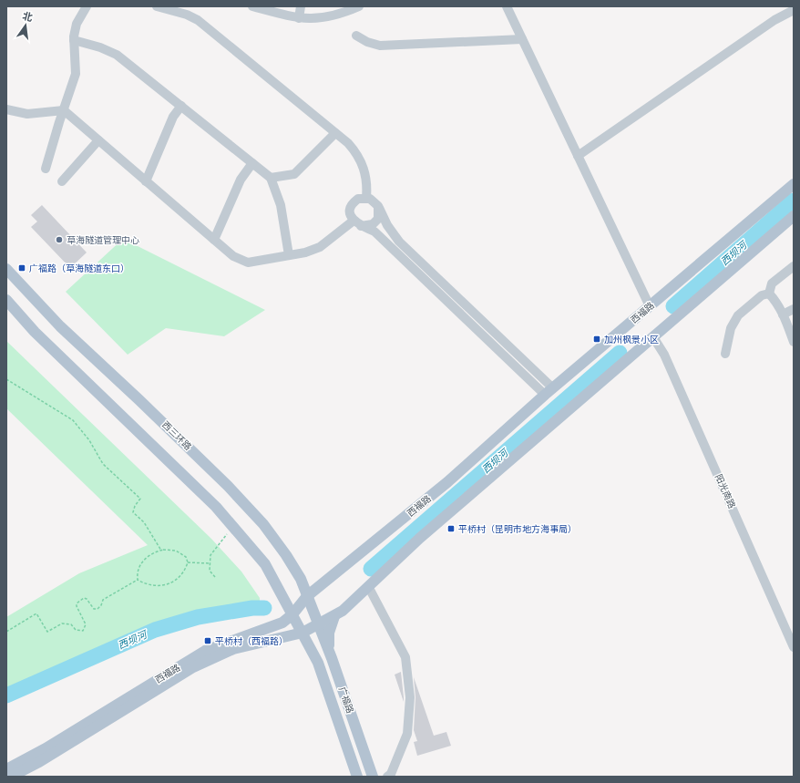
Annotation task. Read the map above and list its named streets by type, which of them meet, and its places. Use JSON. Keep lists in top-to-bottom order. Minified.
{"streets":{"main road":["西福路","西三环路","广福路"],"street":["阳光南路"]},"crossings":[["西福路","西三环路"],["西福路","阳光南路"],["西福路","广福路"],["西三环路","广福路"]],"water":["西坝河"],"places":{"other":["草海隧道管理中心"],"transit":["广福路（草海隧道东口）","加州枫景小区","平桥村（昆明市地方海事局）","平桥村（西福路）"]},"north":"top"}
